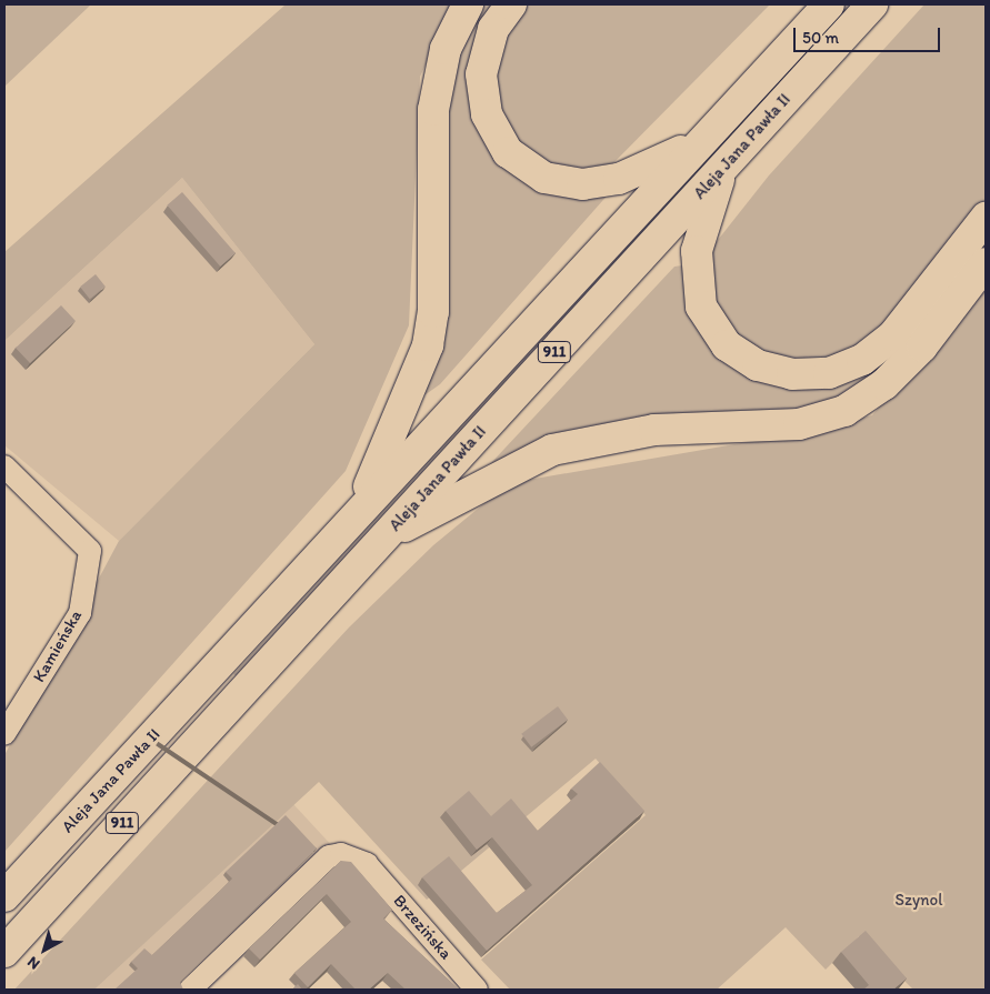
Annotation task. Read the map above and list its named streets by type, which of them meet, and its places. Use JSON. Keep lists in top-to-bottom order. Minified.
{"streets":{"main road":["Aleja Jana Pawła II","911"],"street":["Kamieńska","Brzezińska"]},"parks":["Szynol"],"scale_bar":"50 m","north":"bottom left"}
